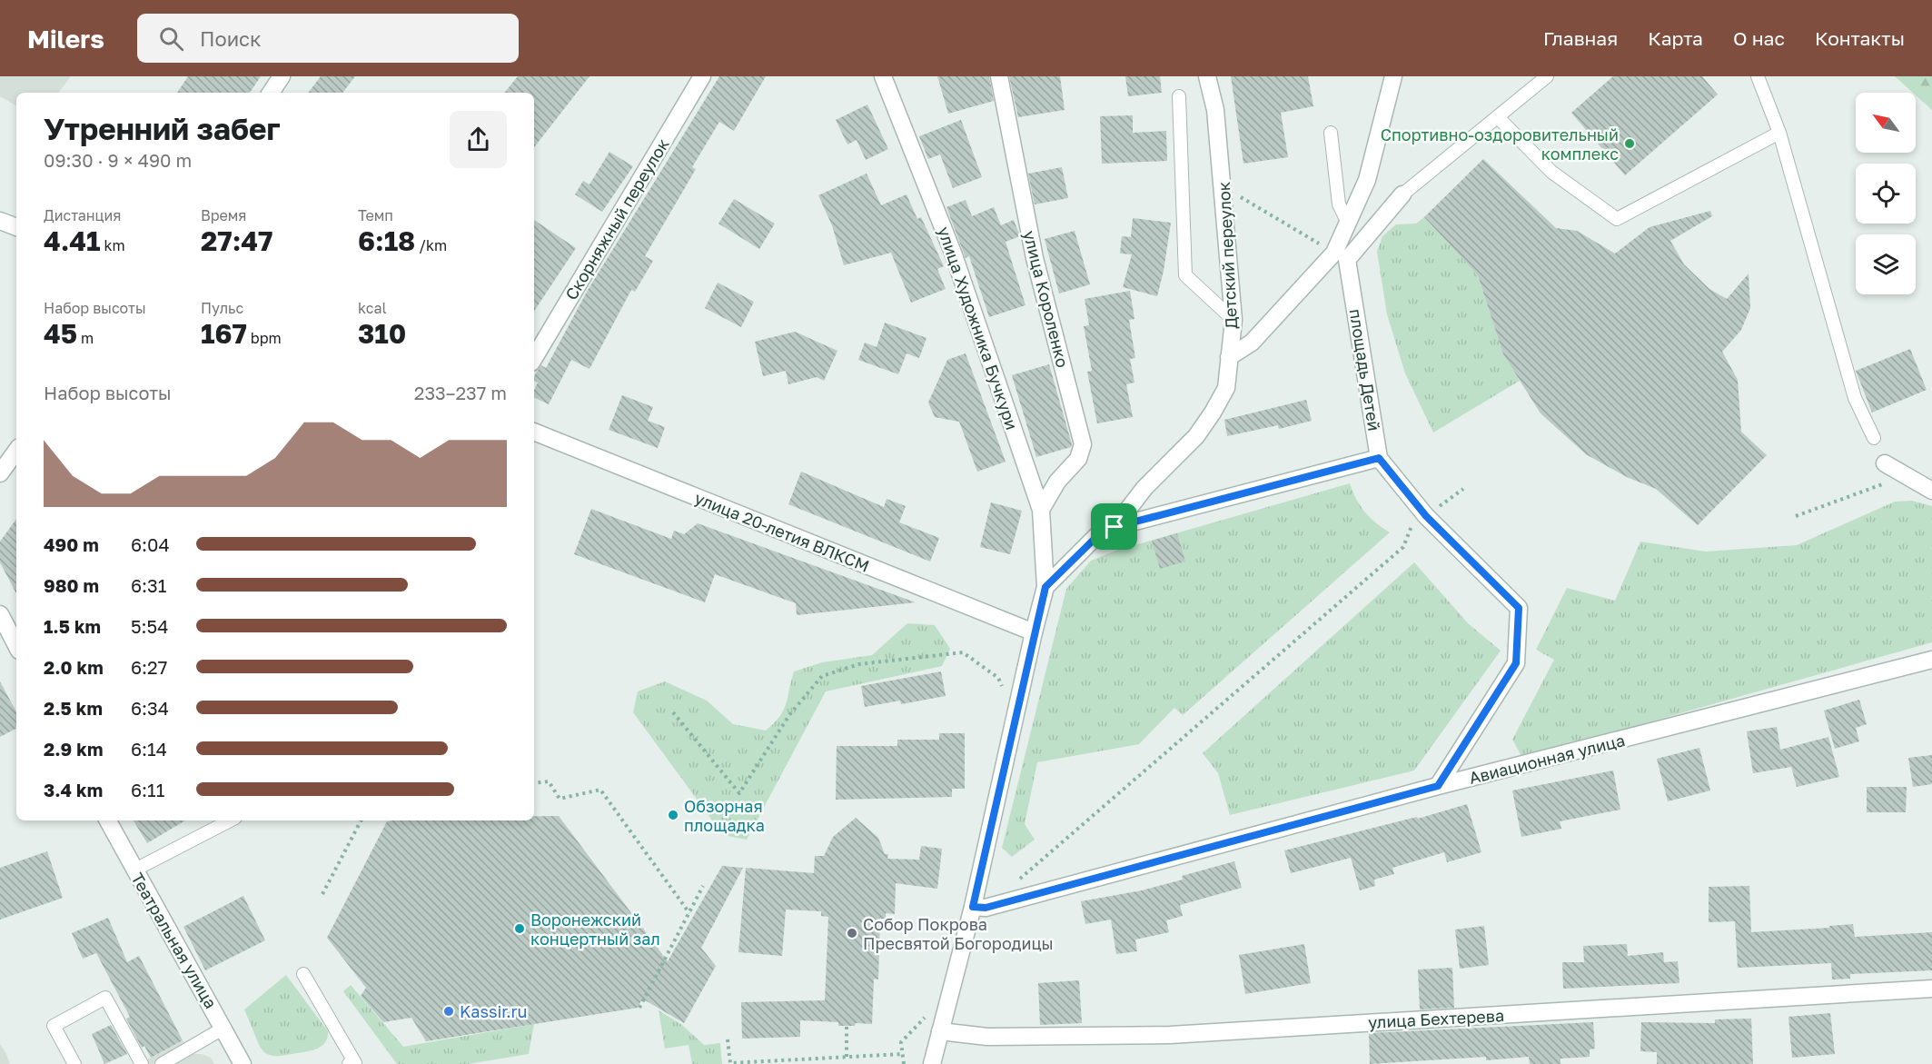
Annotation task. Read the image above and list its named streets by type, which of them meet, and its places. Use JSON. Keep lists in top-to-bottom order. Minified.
{"streets":{"street":["Скорняжный переулок","Детский переулок","улица Короленко","улица Художника Бучкури","площадь Детей","улица 20-летия ВЛКСМ","Авиационная улица","Театральная улица","улица Бехтерева"]},"crossings":[["улица Короленко","улица Художника Бучкури"]],"places":["Спортивно-оздоровительный комплекс","Обзорная площадка","Воронежский концертный зал","Собор Покрова Пресвятой Богородицы","Kassir.ru"],"north":"top left","page":{"header":"Milers","search":"Поиск","nav":["Главная","Карта","О нас","Контакты"],"heading":["Утренний забег","09:30 · 9 × 490 m"],"stats":[["Дистанция","4.41 km"],["Время","27:47"],["Темп","6:18 /km"],["Набор высоты","45 m"],["Пульс","167 bpm"],["kcal","310"]],"chart":["Набор высоты","233–237 m"],"list":[{"name":"490 m","note":"6:04"},{"name":"980 m","note":"6:31"},{"name":"1.5 km","note":"5:54"},{"name":"2.0 km","note":"6:27"},{"name":"2.5 km","note":"6:34"},{"name":"2.9 km","note":"6:14"},{"name":"3.4 km","note":"6:11"}]}}
